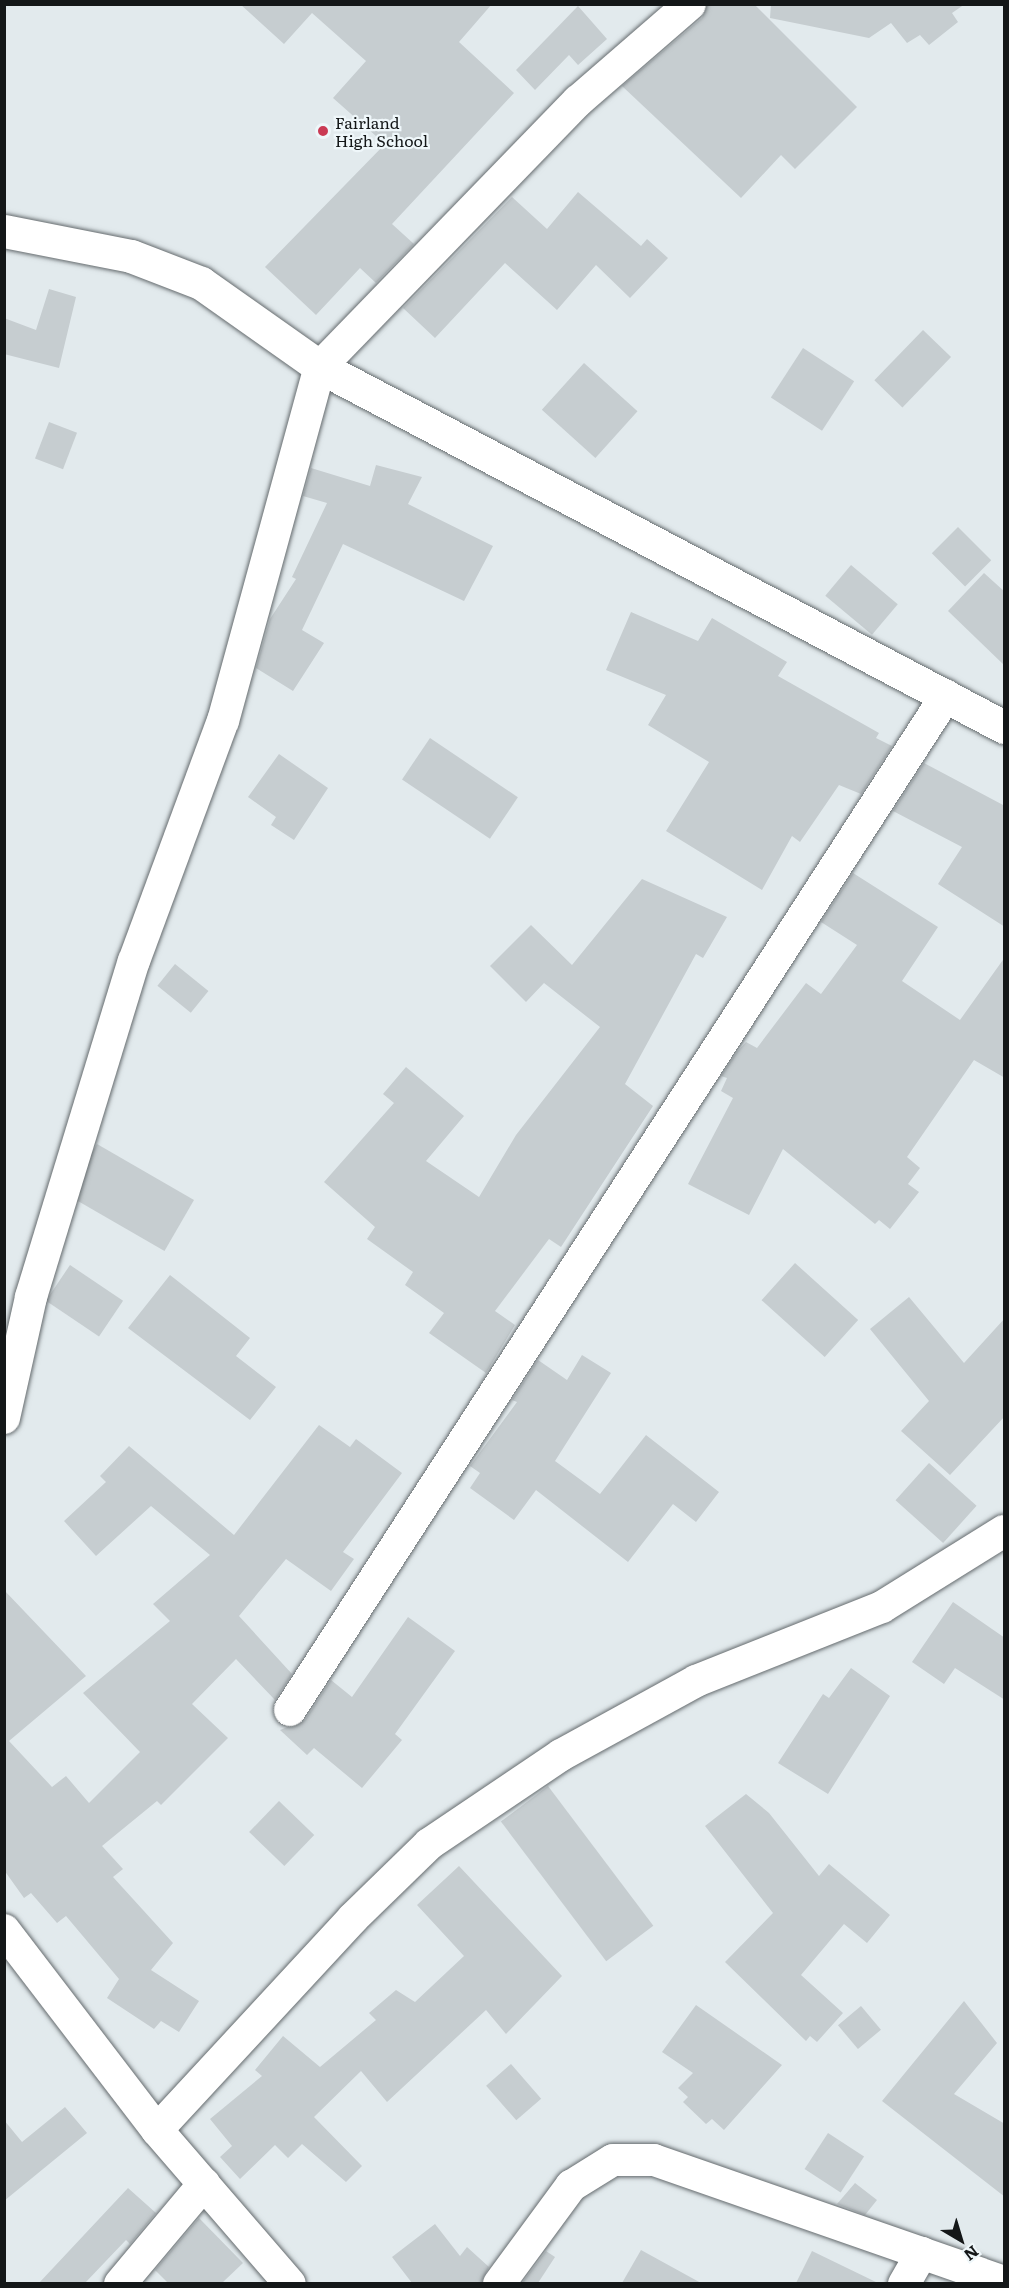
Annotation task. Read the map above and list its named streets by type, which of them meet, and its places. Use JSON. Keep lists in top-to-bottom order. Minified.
{"places":["Fairland High School"],"north":"bottom right"}
